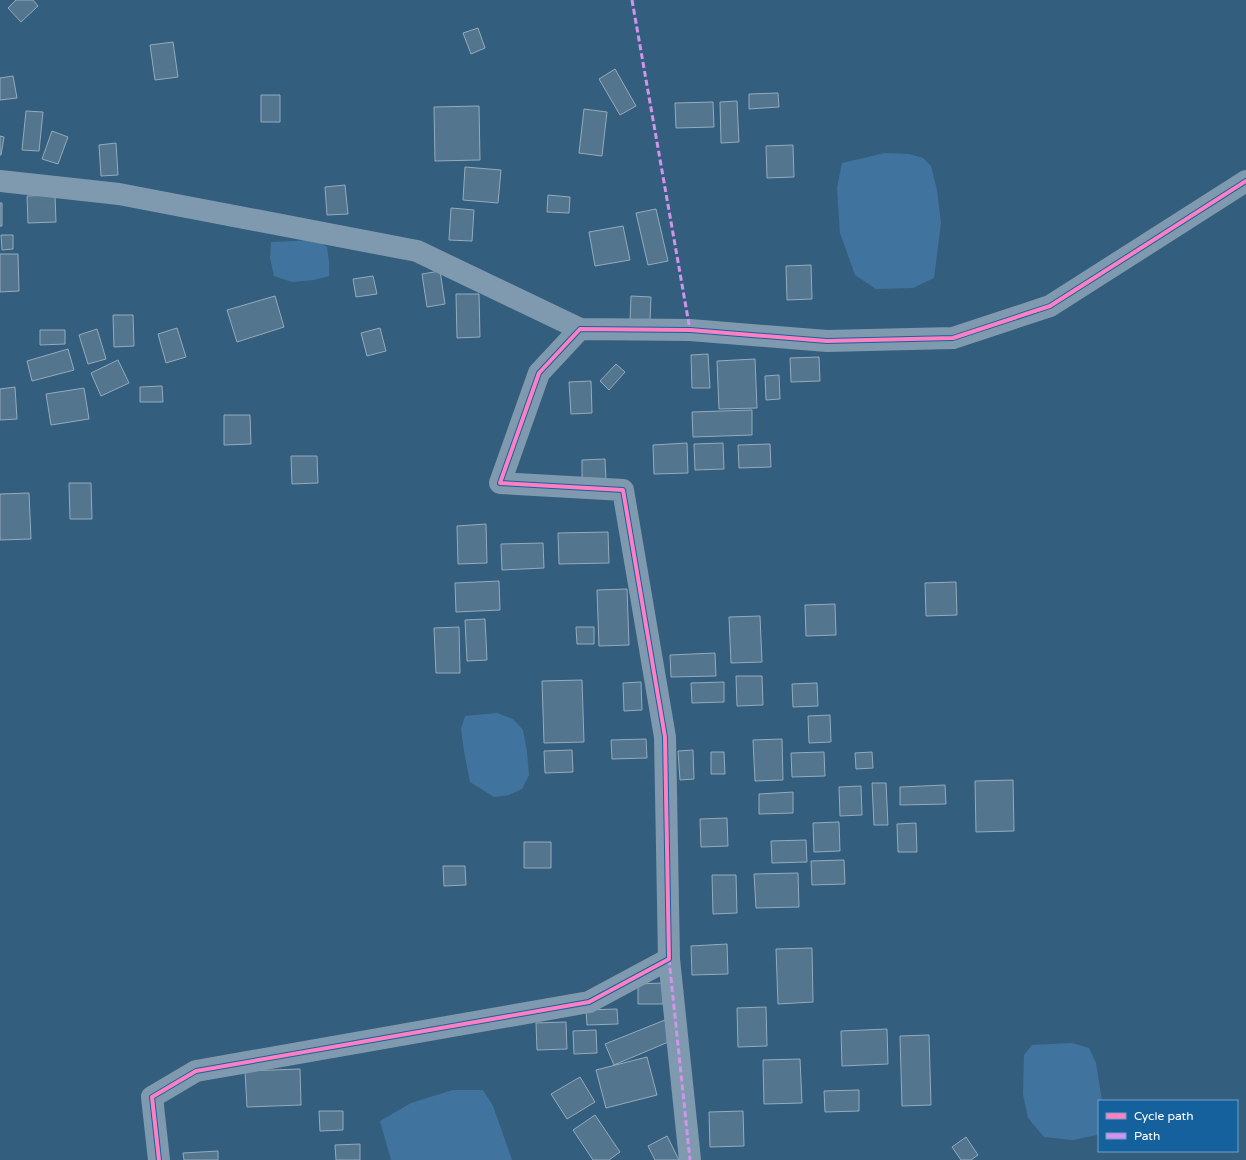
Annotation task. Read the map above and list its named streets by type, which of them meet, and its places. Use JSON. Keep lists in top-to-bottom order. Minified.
{"legend":["Cycle path","Path"]}
